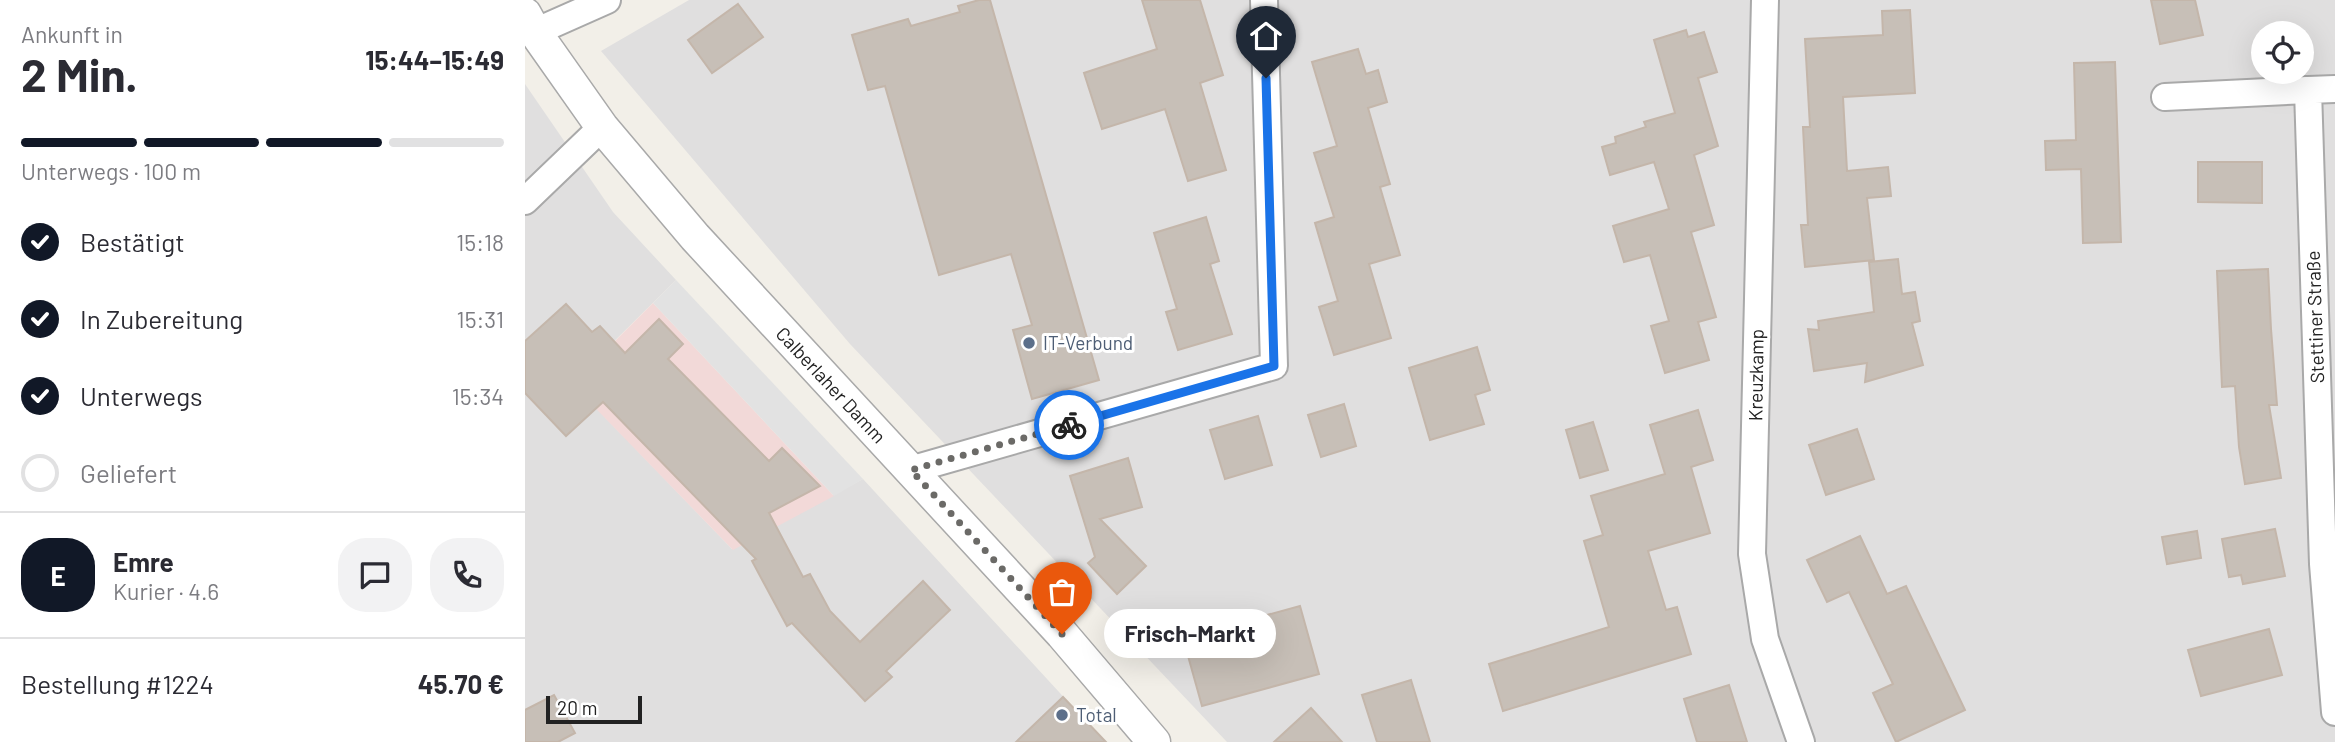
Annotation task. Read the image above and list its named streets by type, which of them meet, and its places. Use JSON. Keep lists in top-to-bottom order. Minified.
{"streets":{"street":["Stettiner Straße","Kreuzkamp","Calberlaher Damm"]},"places":["IT-Verbund","Frisch-Markt","Total"],"scale_bar":"20 m","page":{"heading":["2 Min.","Ankunft in","15:44–15:49"],"panel":["Emre","Kurier · 4.6","Bestellung #1224","45.70 €"],"bar":"Unterwegs · 100 m","list":[["Bestätigt","15:18"],["In Zubereitung","15:31"],["Unterwegs","15:34"],"Geliefert"],"round":"E","bubble":"Frisch-Markt","scale":"20 m"}}
